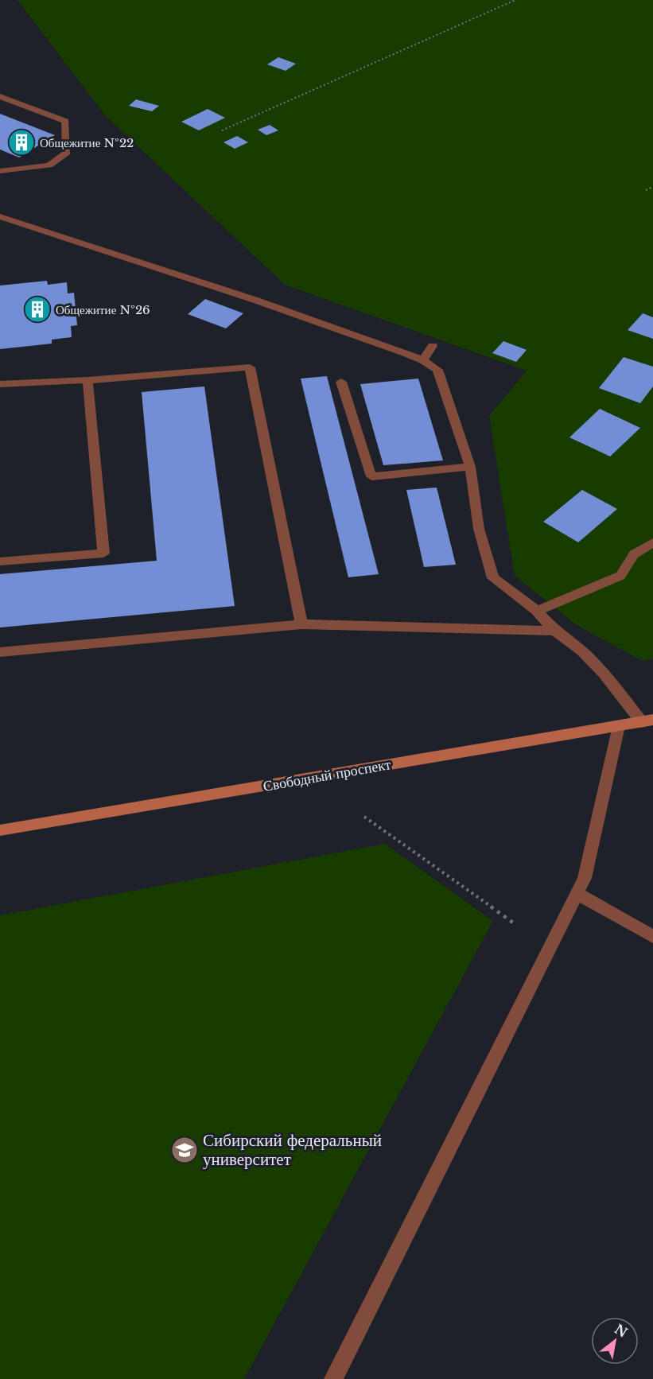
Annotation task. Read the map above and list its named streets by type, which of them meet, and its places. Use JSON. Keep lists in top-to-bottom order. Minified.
{"streets":{"main road":["Свободный проспект"]},"places":{"building":["Общежитие №22","Общежитие №26"],"school or university":["Сибирский федеральный университет"]},"north":"top right"}
